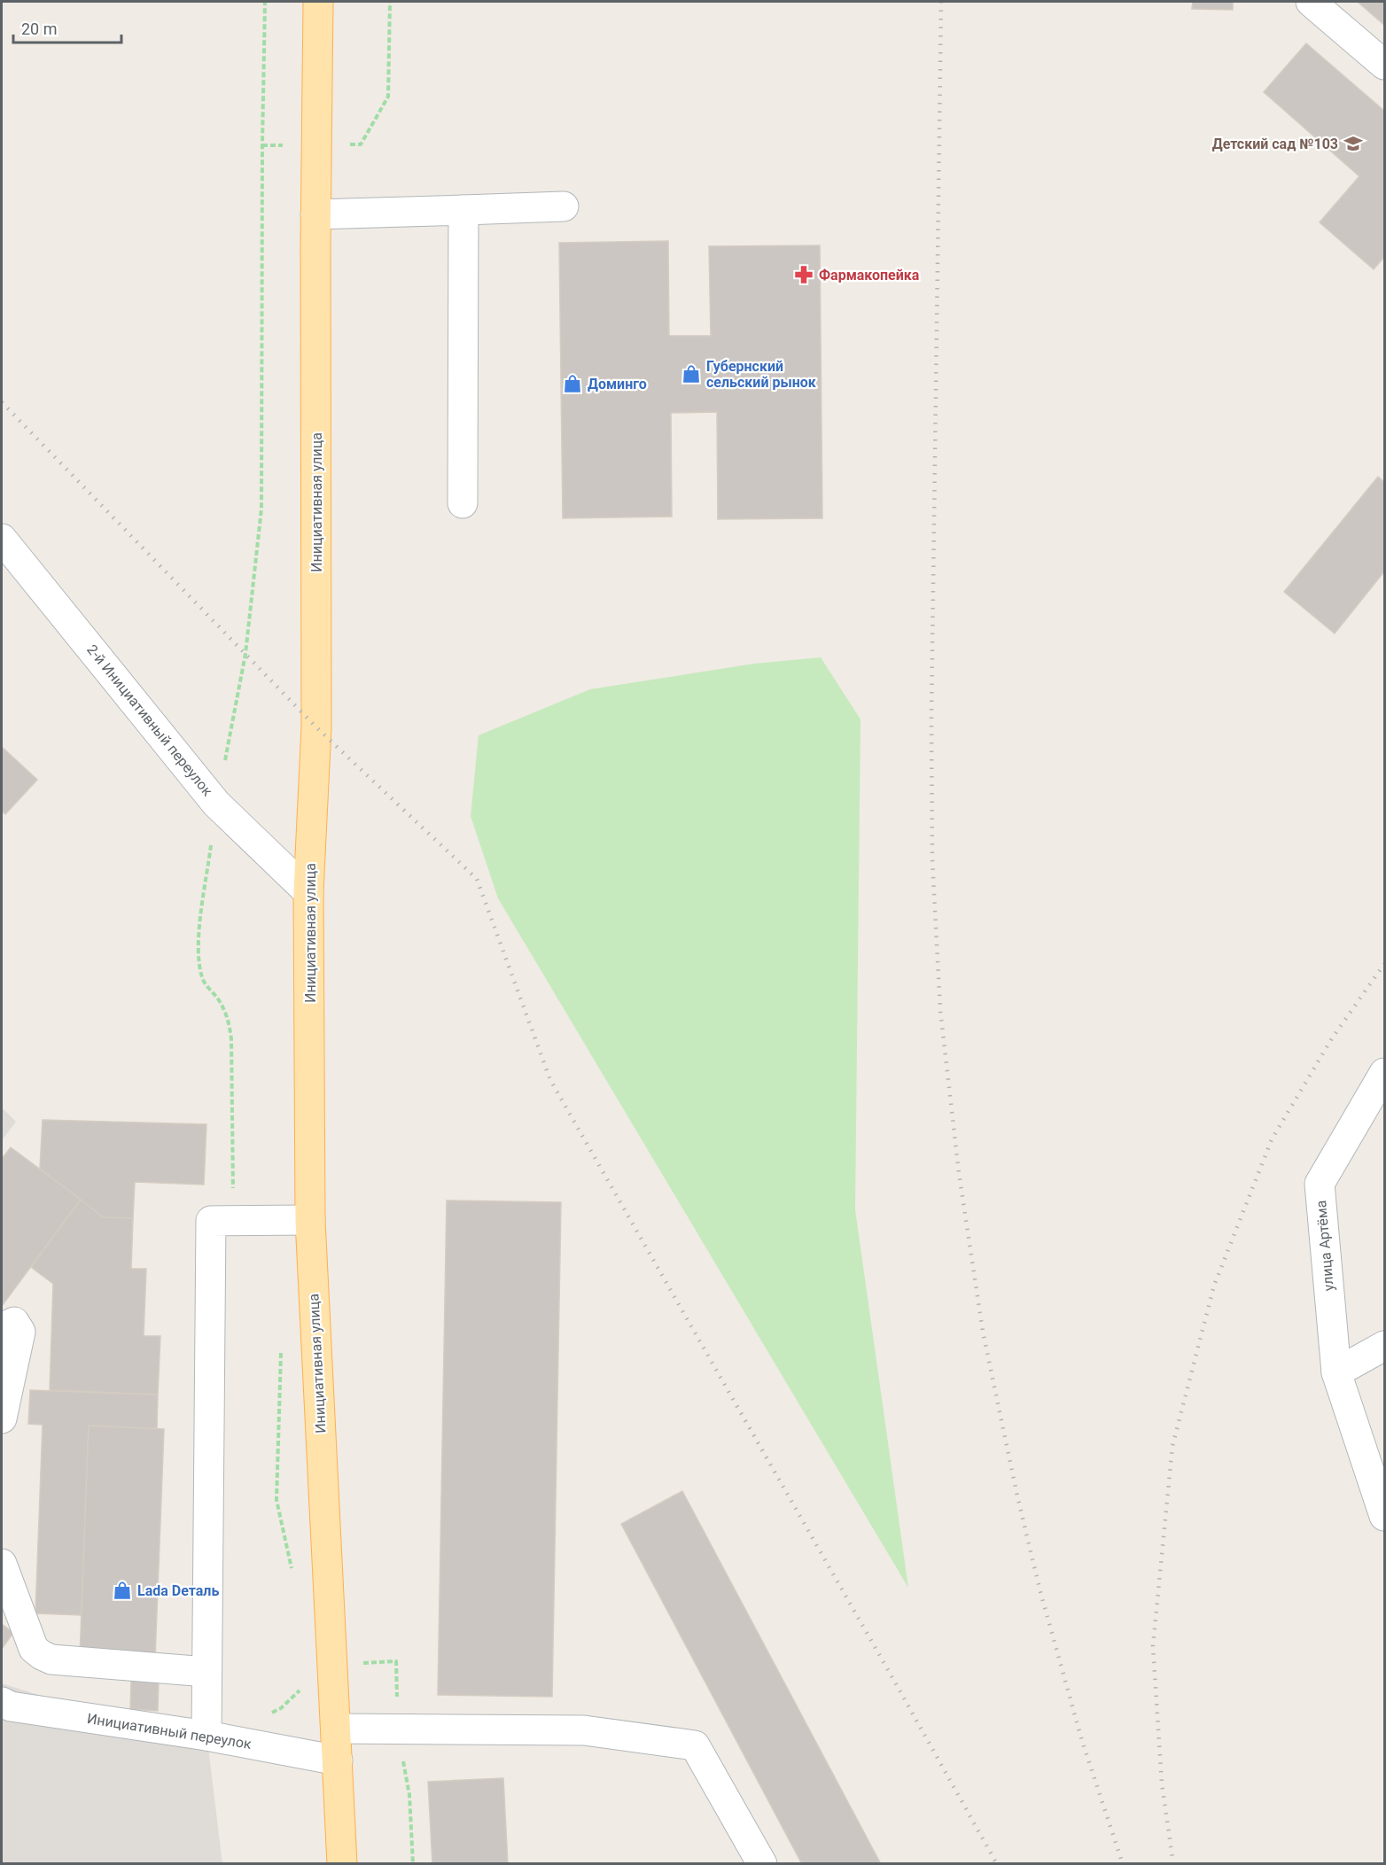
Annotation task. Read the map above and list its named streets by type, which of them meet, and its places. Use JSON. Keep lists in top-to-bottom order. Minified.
{"streets":{"main road":["Инициативная улица"],"street":["2-й Инициативный переулок","улица Артёма","Инициативный переулок"]},"crossings":[["Инициативная улица","2-й Инициативный переулок"],["Инициативная улица","Инициативный переулок"]],"places":{"school or university":["Детский сад №103"],"pharmacy":["Фармакопейка"],"shop":["Губернский сельский рынок","Доминго","Lada Dеталь"]},"scale_bar":"20 m"}
